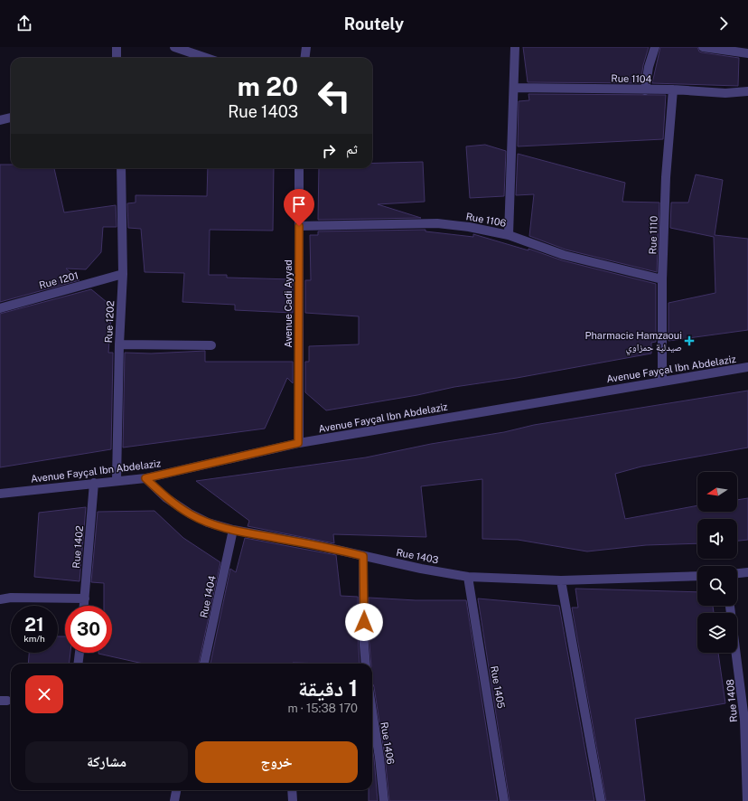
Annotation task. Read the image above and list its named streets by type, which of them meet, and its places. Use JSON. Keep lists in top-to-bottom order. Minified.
{"streets":{"street":["Rue 1104","Rue 1106","Rue 1110","Rue 1201","Avenue Cadi Ayyad","Rue 1202","Avenue Fayçal Ibn Abdelaziz","Rue 1402","Rue 1403","Rue 1404","Rue 1405","Rue 1408","Rue 1406"]},"crossings":[["Rue 1104","Rue 1110"],["Rue 1106","Rue 1110"],["Rue 1106","Avenue Cadi Ayyad"],["Rue 1110","Avenue Fayçal Ibn Abdelaziz"],["Rue 1201","Rue 1202"],["Avenue Cadi Ayyad","Avenue Fayçal Ibn Abdelaziz"],["Rue 1202","Avenue Fayçal Ibn Abdelaziz"],["Avenue Fayçal Ibn Abdelaziz","Rue 1402"],["Avenue Fayçal Ibn Abdelaziz","Rue 1403"],["Rue 1403","Rue 1404"],["Rue 1403","Rue 1405"]],"places":{"health":["Pharmacie Hamzaoui صيدلية حمزاوي"]},"north":"left","page":{"header":"Routely","turn":["20 m","Rue 1403"],"then":"ثم","speed":"21 km/h","limit":"30","heading":["1 دقيقة","170 m · 15:38"],"buttons":["خروج","مشاركة"]}}
